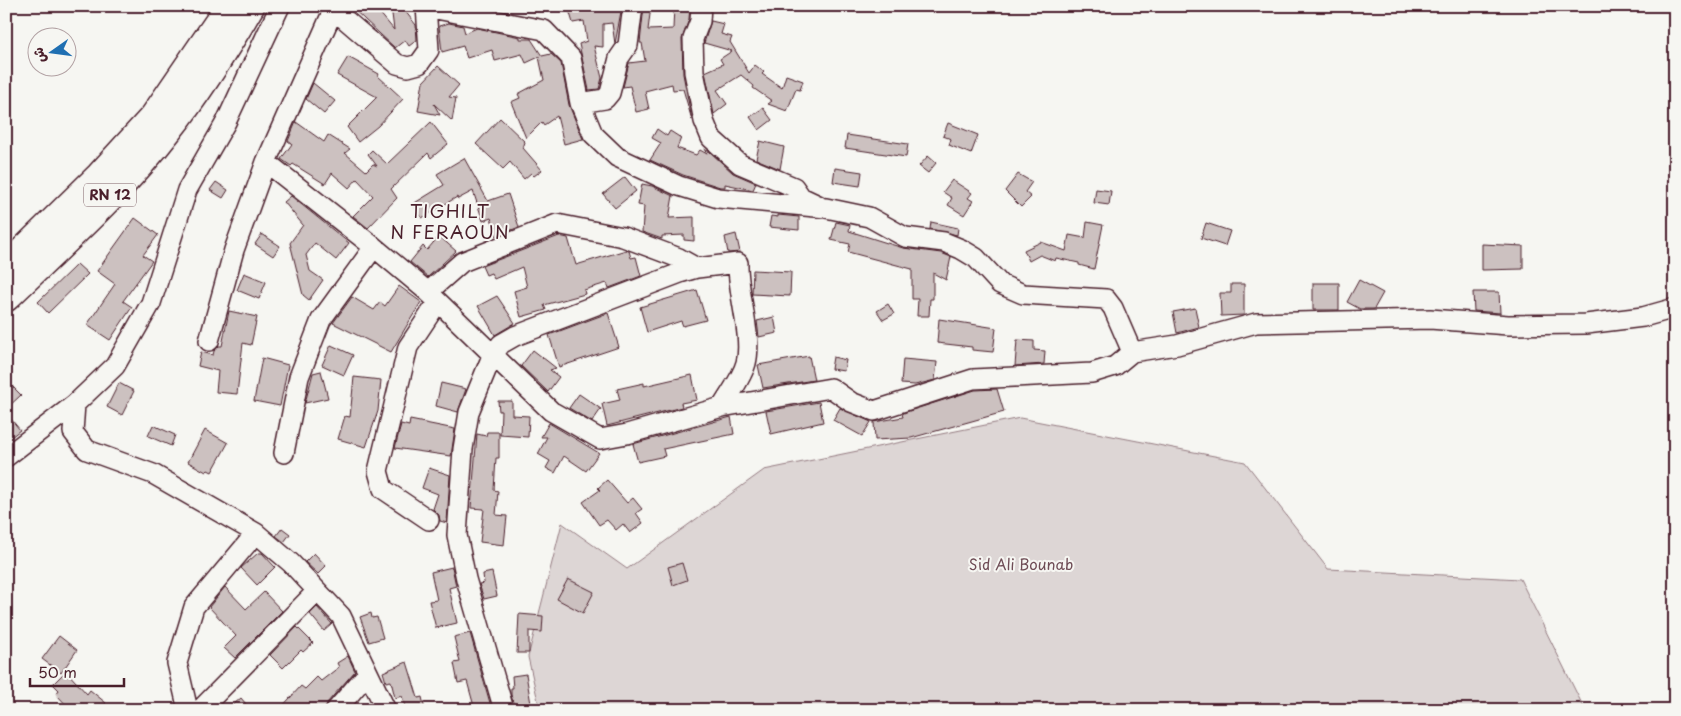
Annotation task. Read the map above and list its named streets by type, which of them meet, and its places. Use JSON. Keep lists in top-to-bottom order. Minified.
{"streets":{"highway":["RN 12"]},"districts":["TIGHILT N FERAOUN"],"parks":["Sid Ali Bounab"],"scale_bar":"50 m","north":"left"}
